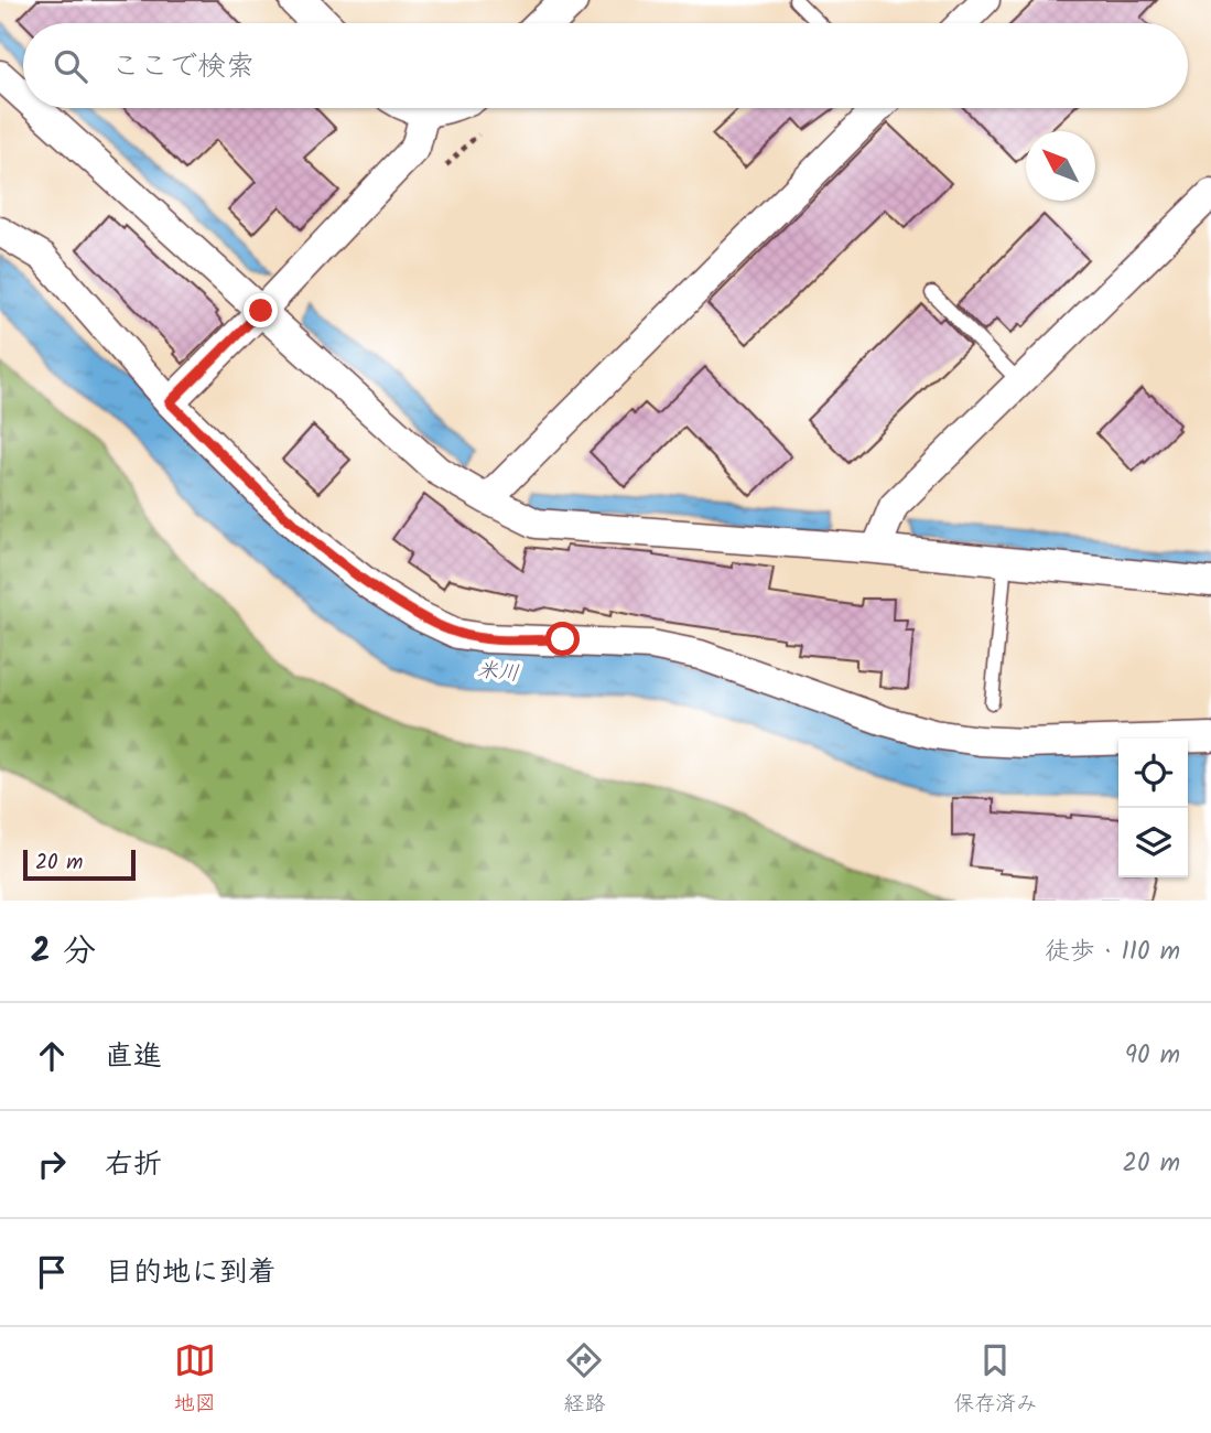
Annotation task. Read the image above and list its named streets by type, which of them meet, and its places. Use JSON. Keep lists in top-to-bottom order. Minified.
{"water":["米川"],"scale_bar":"20 m","north":"top left","page":{"search":"ここで検索","scale":"20 m","heading":["2 分","徒歩 · 110 m"],"list":[["直進","90 m"],["右折","20 m"],"目的地に到着"],"nav":["地図","経路","保存済み"]}}
